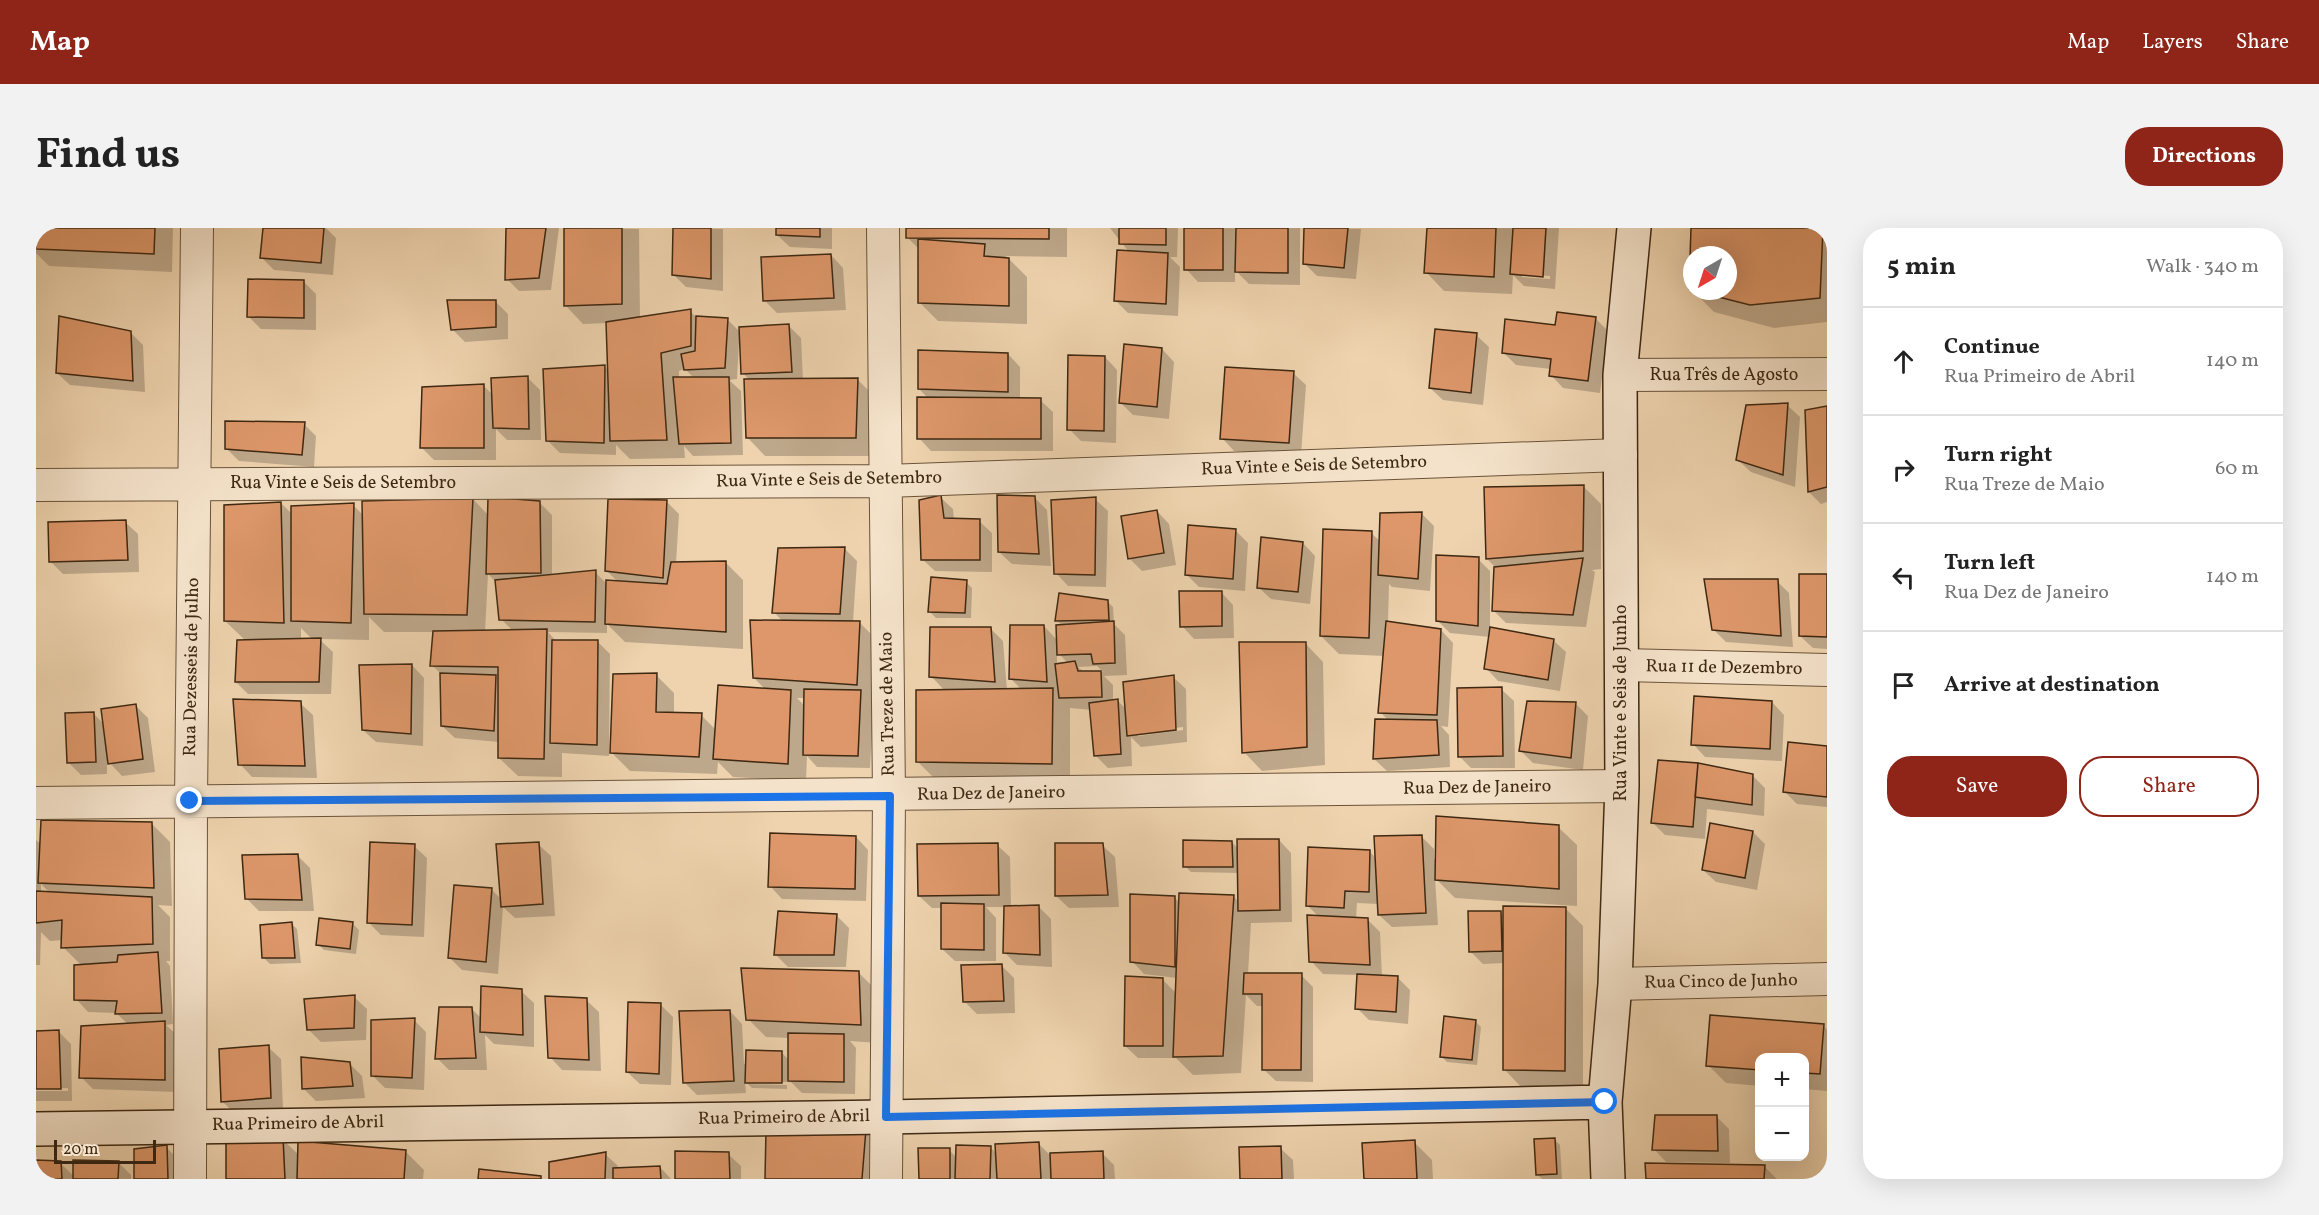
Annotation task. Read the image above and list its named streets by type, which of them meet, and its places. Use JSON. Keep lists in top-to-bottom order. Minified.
{"streets":{"street":["Rua Três de Agosto","Rua Vinte e Seis de Setembro","Rua Dezesseis de Julho","Rua 11 de Dezembro","Rua Vinte e Seis de Junho","Rua Treze de Maio","Rua Dez de Janeiro","Rua Cinco de Junho","Rua Primeiro de Abril"]},"crossings":[["Rua Três de Agosto","Rua Vinte e Seis de Junho"],["Rua Vinte e Seis de Setembro","Rua Dezesseis de Julho"],["Rua Vinte e Seis de Setembro","Rua Vinte e Seis de Junho"],["Rua Vinte e Seis de Setembro","Rua Treze de Maio"],["Rua Dezesseis de Julho","Rua Dez de Janeiro"],["Rua Dezesseis de Julho","Rua Primeiro de Abril"],["Rua 11 de Dezembro","Rua Vinte e Seis de Junho"],["Rua Vinte e Seis de Junho","Rua Dez de Janeiro"],["Rua Vinte e Seis de Junho","Rua Cinco de Junho"],["Rua Vinte e Seis de Junho","Rua Primeiro de Abril"],["Rua Treze de Maio","Rua Dez de Janeiro"],["Rua Treze de Maio","Rua Primeiro de Abril"]],"scale_bar":"20 m","north":"bottom left","page":{"header":"Map","nav":["Map","Layers","Share"],"title":"Find us","buttons":["Directions",["Save","Share"]],"heading":["5 min","Walk · 340 m"],"list":[["Continue","Rua Primeiro de Abril","140 m"],["Turn right","Rua Treze de Maio","60 m"],["Turn left","Rua Dez de Janeiro","140 m"],"Arrive at destination"],"map_buttons":["+","−"],"scale":"20 m"}}
